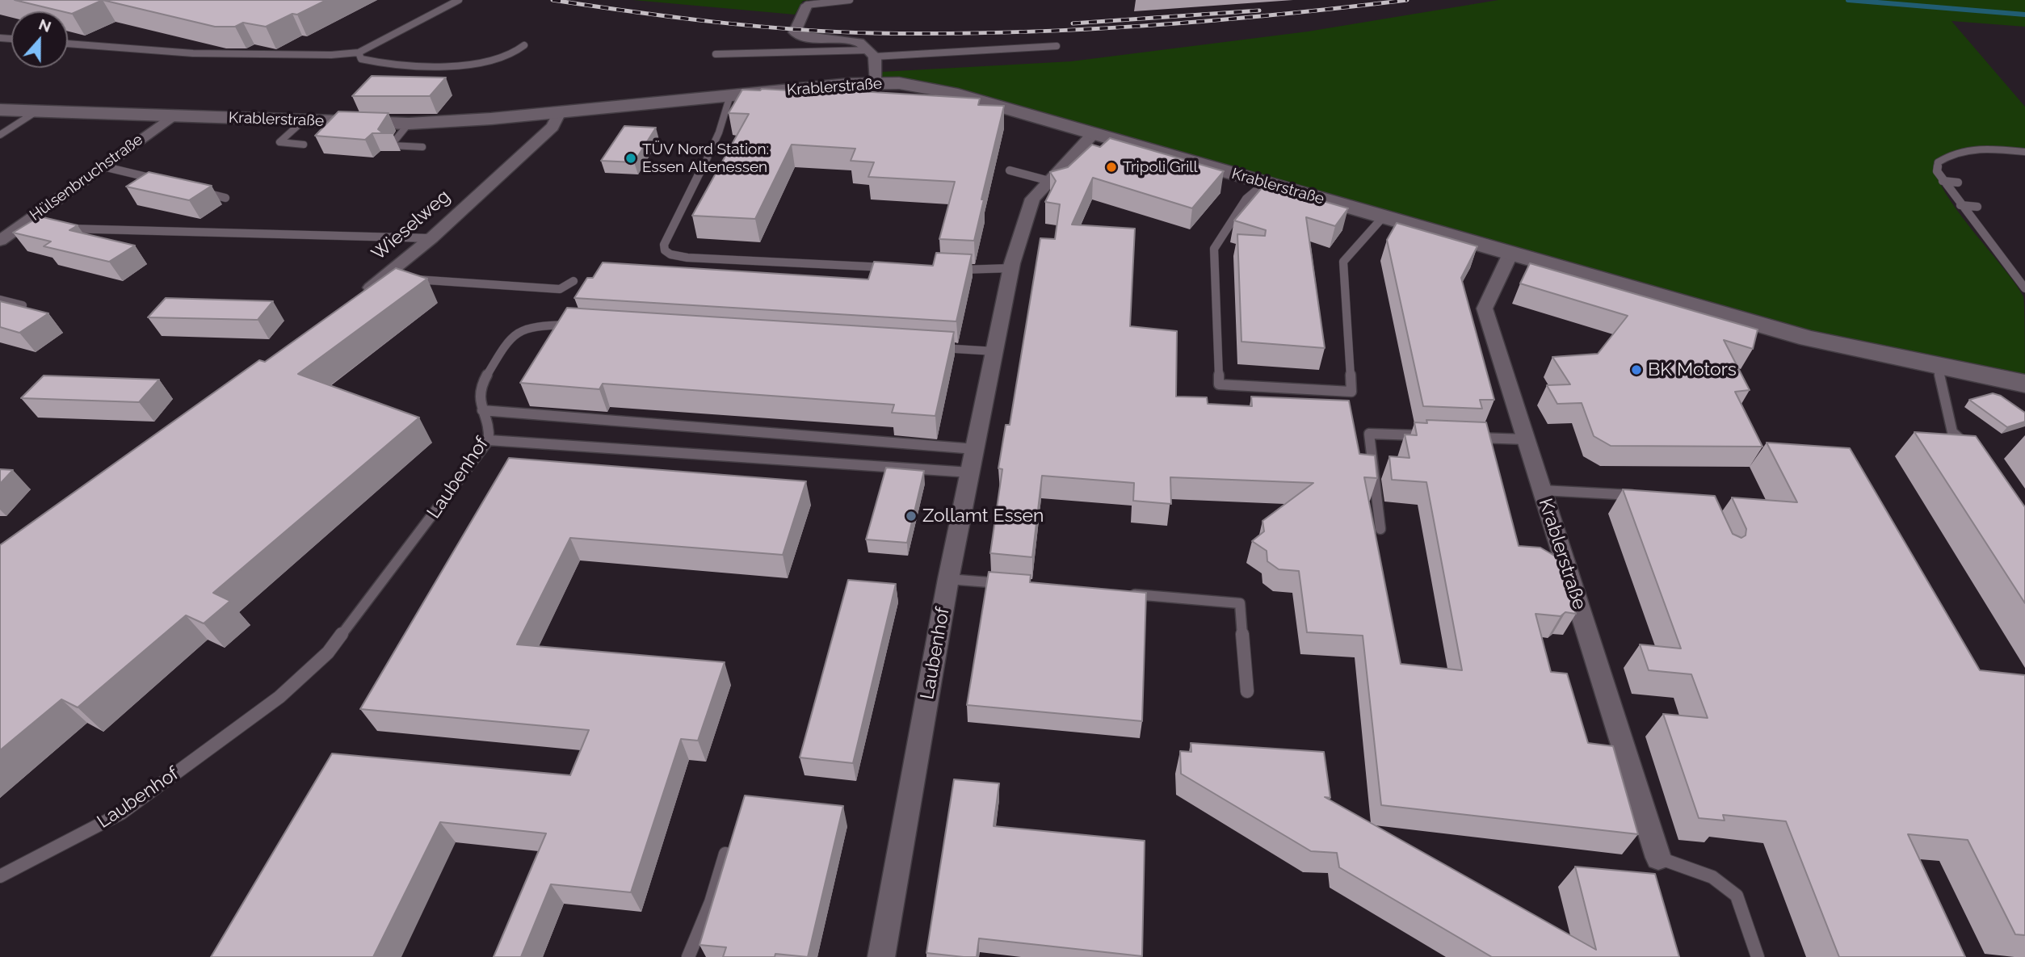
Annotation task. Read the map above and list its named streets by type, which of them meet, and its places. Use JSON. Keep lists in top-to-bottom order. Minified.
{"streets":{"street":["Krablerstraße","Hülsenbruchstraße","Wieselweg","Laubenhof"]},"crossings":[["Krablerstraße","Hülsenbruchstraße"],["Krablerstraße","Wieselweg"],["Krablerstraße","Laubenhof"]],"places":["TÜV Nord Station: Essen Altenessen","Tripoli Grill","BK Motors","Zollamt Essen"],"north":"top"}
